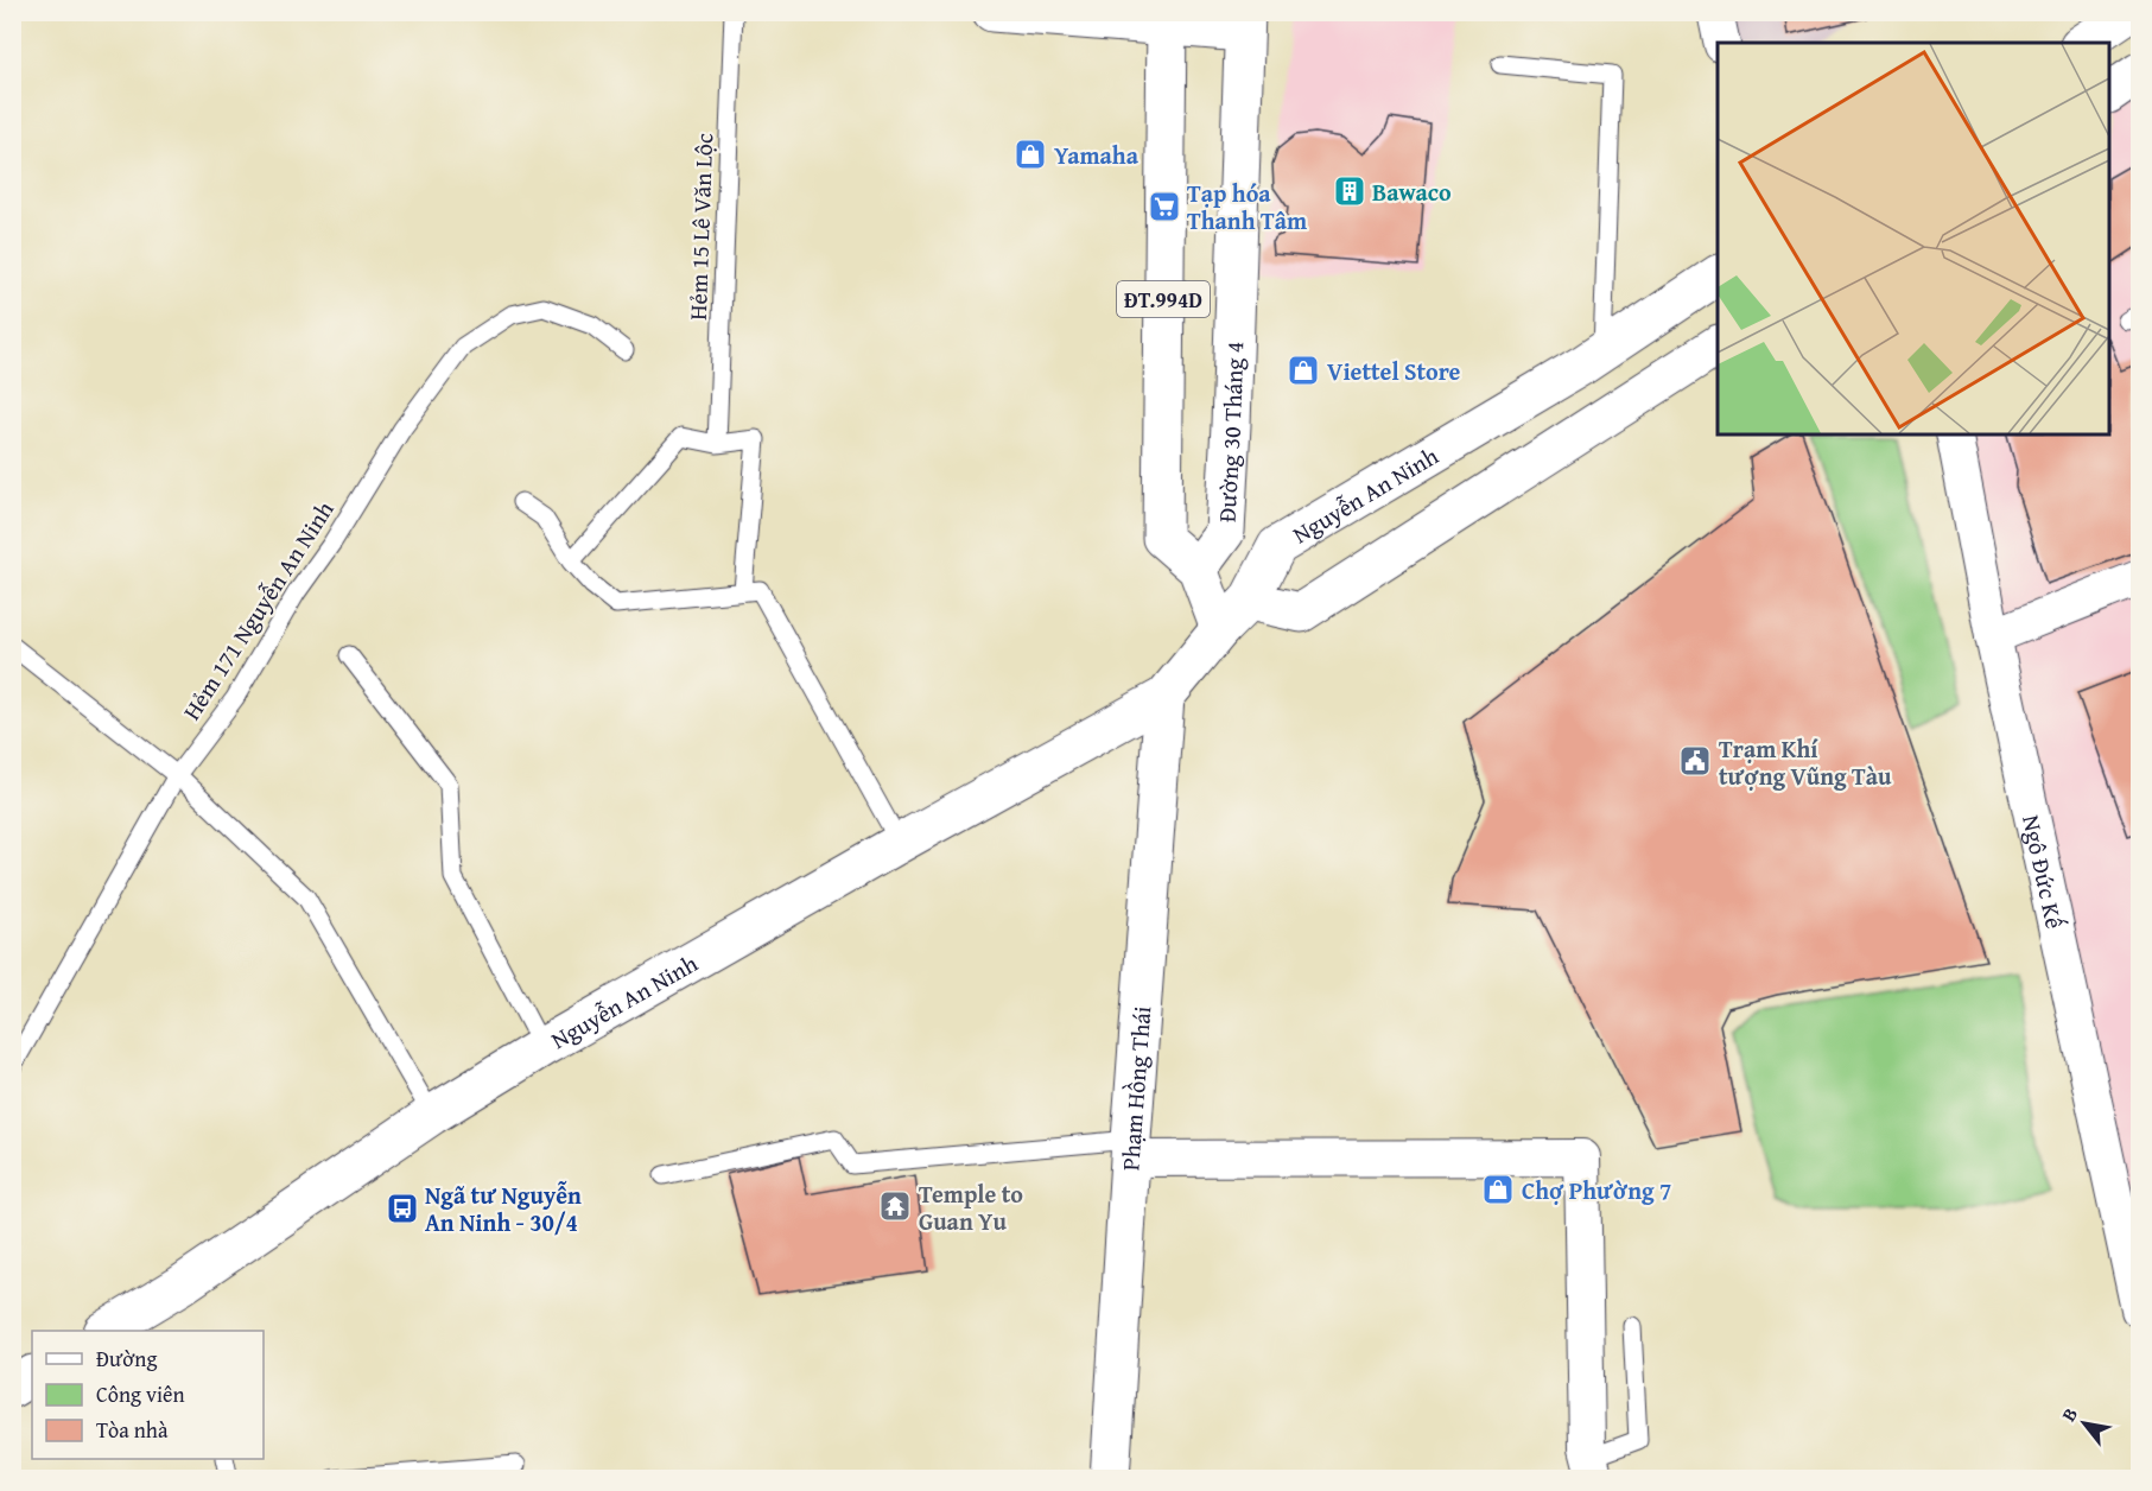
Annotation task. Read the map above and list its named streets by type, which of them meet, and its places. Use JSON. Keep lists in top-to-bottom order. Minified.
{"streets":{"main road":["ĐT.994D","Đường 30 Tháng 4","Nguyễn An Ninh","Phạm Hồng Thái"],"street":["Ngô Đức Kế"],"lane":["Hẻm 15 Lê Văn Lộc","Hẻm 171 Nguyễn An Ninh"]},"crossings":[["ĐT.994D","Đường 30 Tháng 4"],["Nguyễn An Ninh","Phạm Hồng Thái"]],"places":{"shop":["Yamaha","Viettel Store","Chợ Phường 7"],"building":["Bawaco"],"supermarket":["Tạp hóa Thanh Tâm"],"public building":["Trạm Khí tượng Vũng Tàu"],"temple":["Temple to Guan Yu"],"bus stop":["Ngã tư Nguyễn An Ninh - 30/4"]},"legend":["Đường","Công viên","Tòa nhà"],"north":"top left"}
